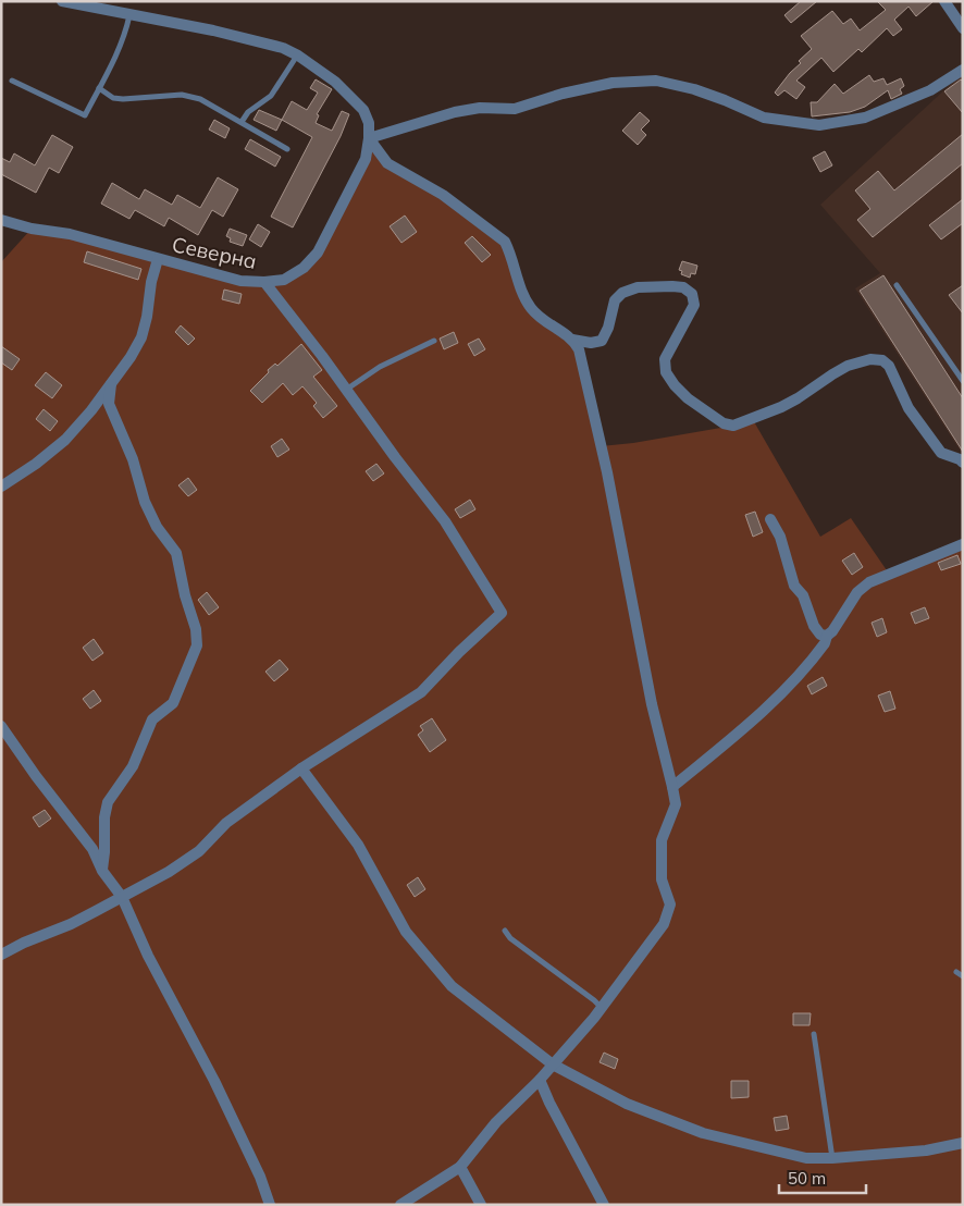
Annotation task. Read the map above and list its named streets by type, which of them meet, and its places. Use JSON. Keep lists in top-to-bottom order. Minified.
{"streets":{"street":["Северна"]},"scale_bar":"50 m"}
